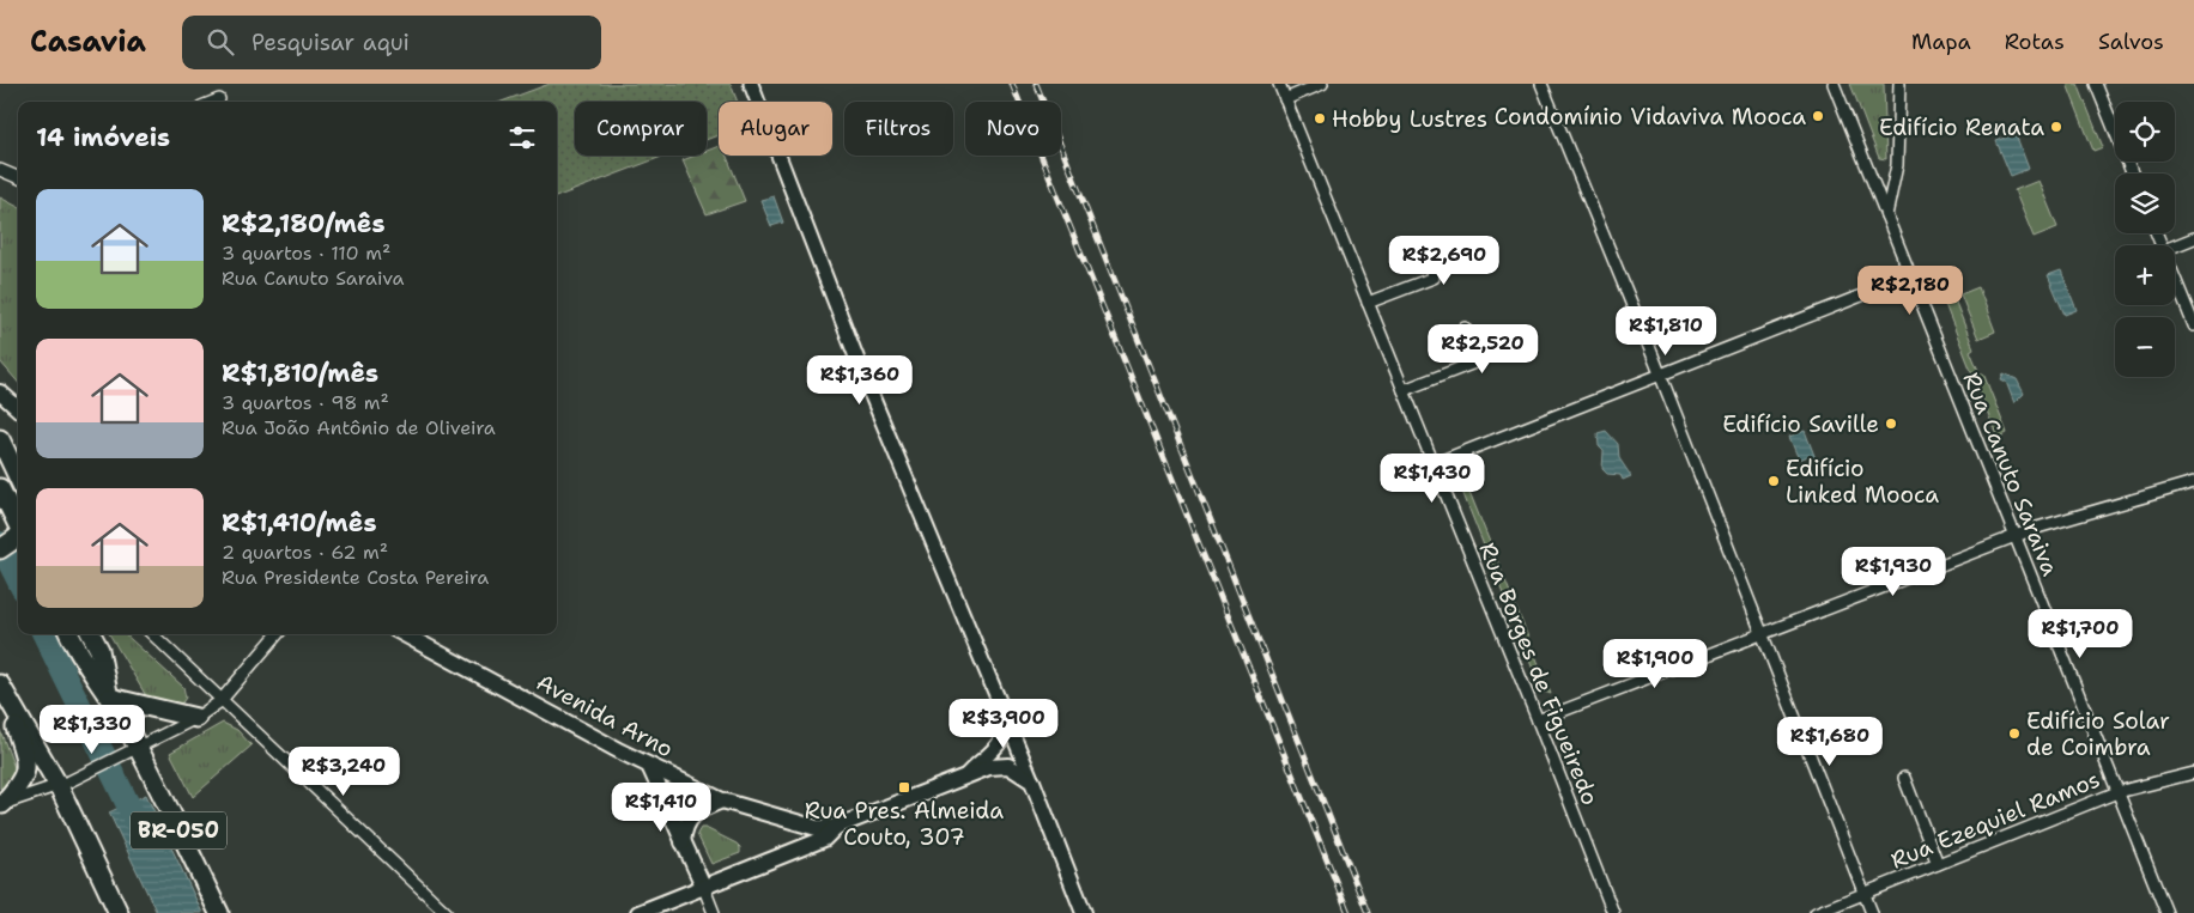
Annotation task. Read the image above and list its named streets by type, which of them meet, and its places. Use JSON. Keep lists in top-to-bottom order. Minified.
{"streets":{"main road":["Avenida Arno","BR-050"],"street":["Rua Canuto Saraiva","Rua Borges de Figueiredo","Rua Ezequiel Ramos"]},"crossings":[["Rua Canuto Saraiva","Rua Ezequiel Ramos"]],"places":{"other":["Condomínio Vidaviva Mooca","Hobby Lustres","Edifício Renata","Edifício Saville","Edifício Linked Mooca","Edifício Solar de Coimbra"],"transit":["Rua Pres. Almeida Couto, 307"]},"page":{"header":"Casavia","search":"Pesquisar aqui","nav":["Mapa","Rotas","Salvos"],"map_buttons":["+","−"],"chip":["Comprar","Alugar","Filtros","Novo"],"heading":"14 imóveis","list":[{"name":"R$2,180/mês","note":"3 quartos · 110 m² · Rua Canuto Saraiva"},{"name":"R$1,810/mês","note":"3 quartos · 98 m² · Rua João Antônio de Oliveira"},{"name":"R$1,410/mês","note":"2 quartos · 62 m² · Rua Presidente Costa Pereira"}],"price":["R$2,690","R$2,180","R$1,810","R$2,520","R$1,360","R$1,430","R$1,930","R$1,700","R$1,900","R$3,900","R$1,330","R$1,680","R$3,240","R$1,410"]}}
